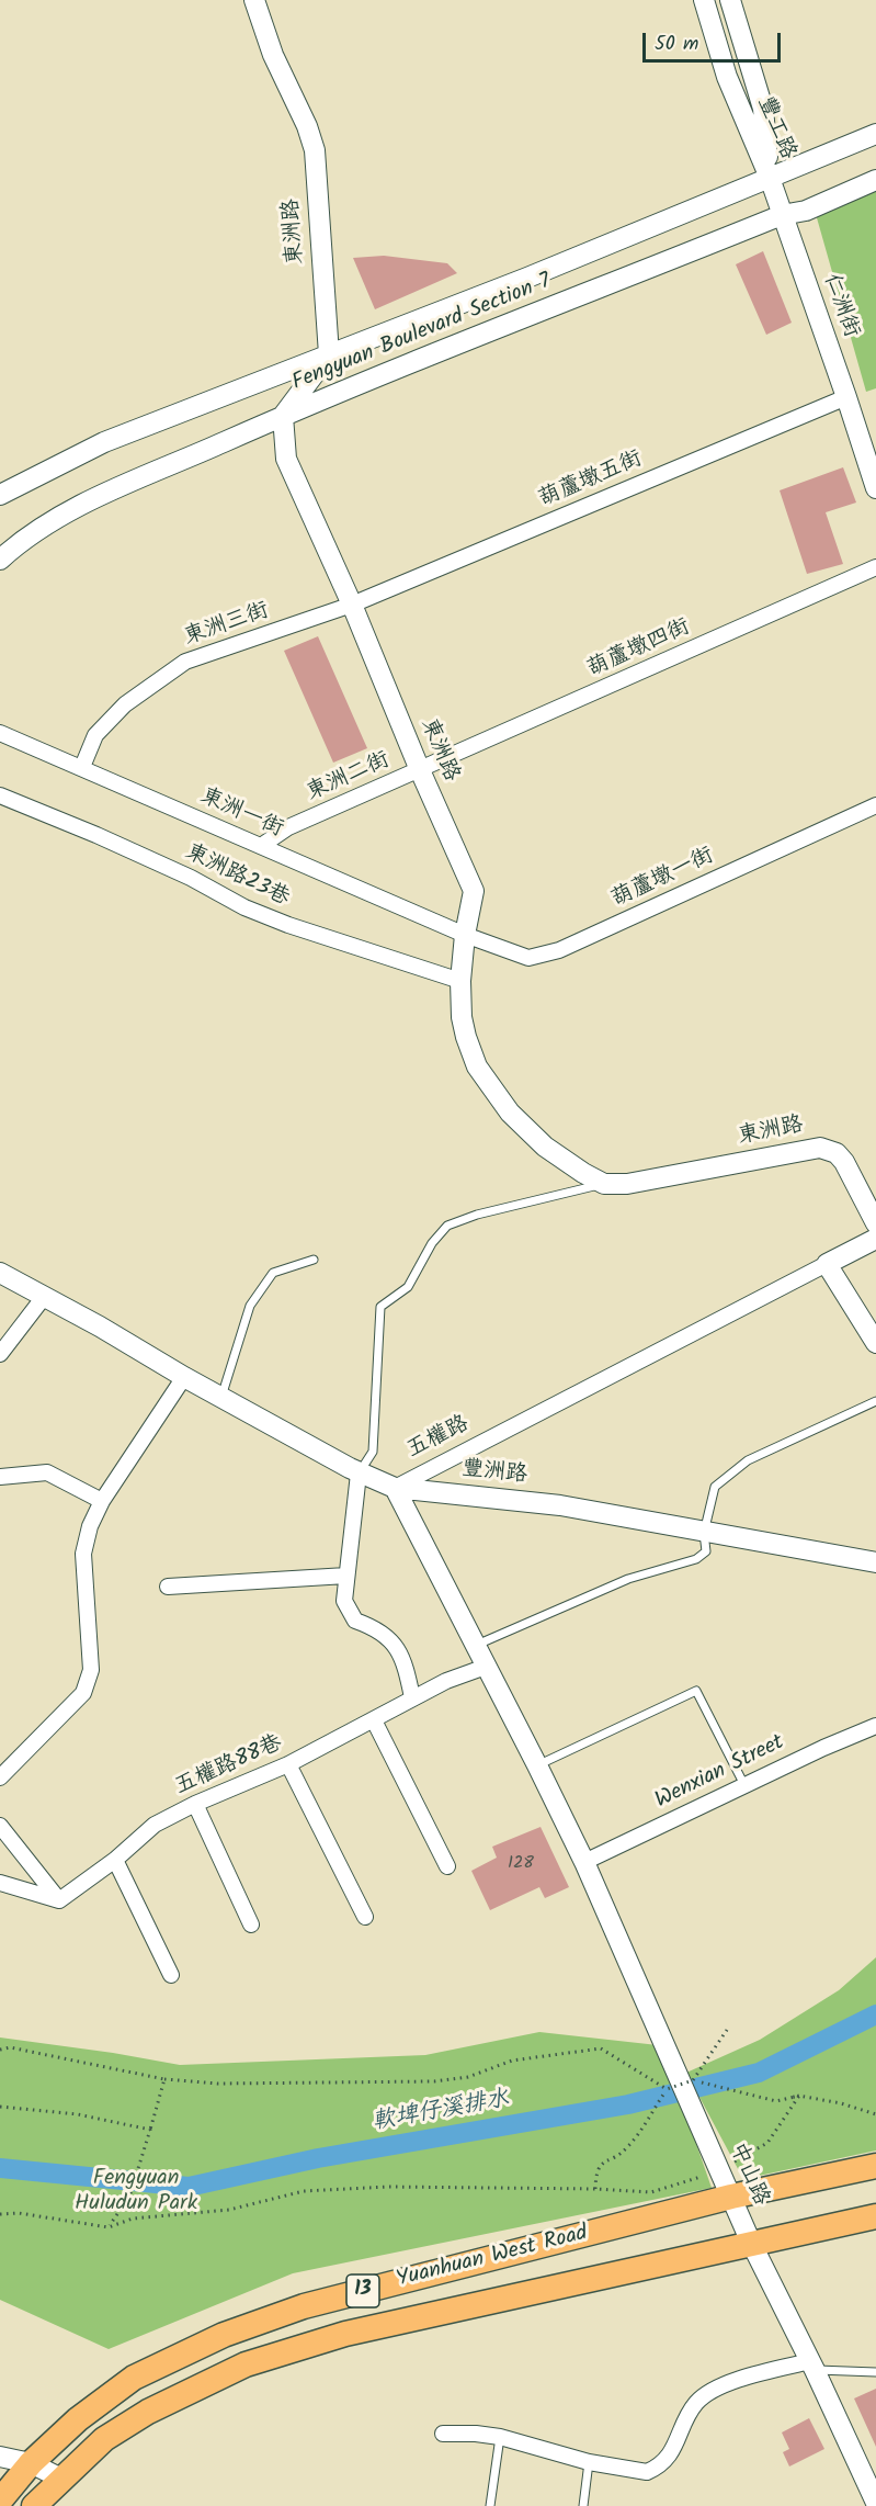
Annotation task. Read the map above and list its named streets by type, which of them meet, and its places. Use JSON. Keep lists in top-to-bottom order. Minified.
{"streets":{"main road":["Yuanhuan West Road","13"],"street":["豐工路","東洲路","仁洲街","Fengyuan Boulevard Section 7","葫蘆墩五街","東洲三街","葫蘆墩四街","東洲二街","東洲一街","東洲路23巷","葫蘆墩一街","五權路","豐洲路","五權路88巷","Wenxian Street","中山路"]},"crossings":[["豐工路","仁洲街"],["豐工路","Fengyuan Boulevard Section 7"],["東洲路","Fengyuan Boulevard Section 7"],["東洲路","葫蘆墩五街"],["東洲路","東洲三街"],["東洲路","葫蘆墩四街"],["東洲路","東洲二街"],["東洲路","東洲一街"],["東洲路","東洲路23巷"],["東洲路","葫蘆墩一街"],["仁洲街","Fengyuan Boulevard Section 7"],["仁洲街","葫蘆墩五街"],["葫蘆墩五街","東洲三街"],["東洲三街","東洲一街"],["葫蘆墩四街","東洲二街"],["東洲二街","東洲一街"],["東洲一街","葫蘆墩一街"],["五權路","豐洲路"],["五權路","五權路88巷"],["五權路","Wenxian Street"],["五權路","中山路"],["Wenxian Street","中山路"],["中山路","Yuanhuan West Road"],["中山路","13"],["Yuanhuan West Road","13"]],"water":["軟埤仔溪排水"],"parks":["Fengyuan Huludun Park"],"house_numbers":["128"],"scale_bar":"50 m"}
